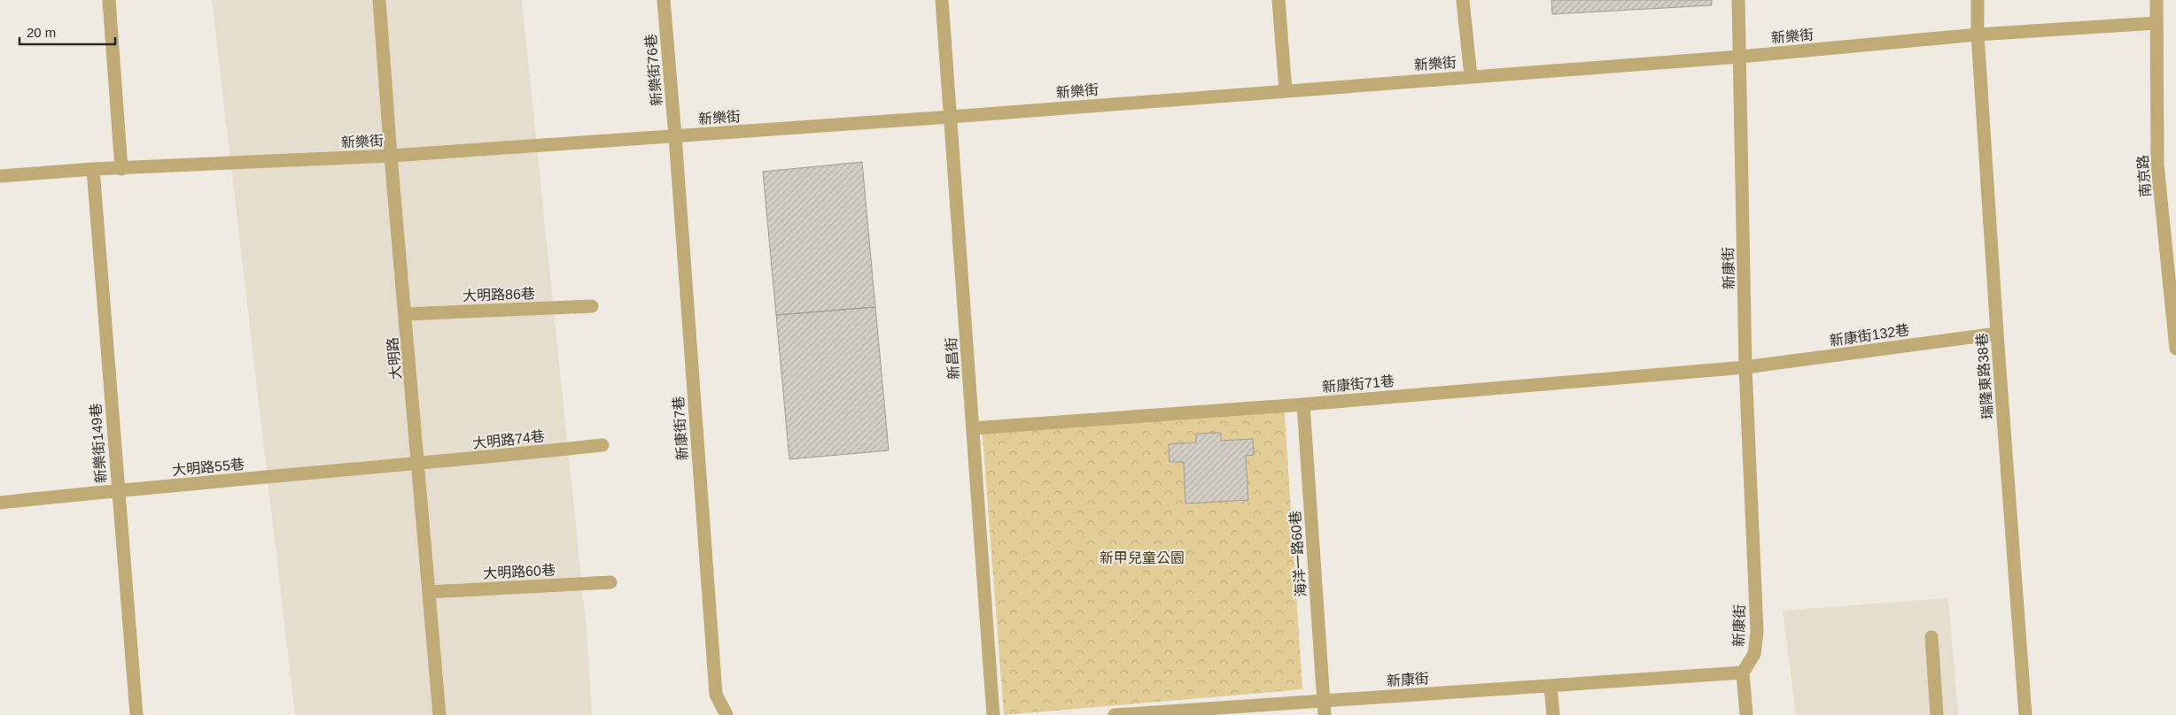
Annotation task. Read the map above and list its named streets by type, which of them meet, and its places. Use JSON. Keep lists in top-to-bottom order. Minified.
{"streets":{"street":["新樂街","新樂街76巷","南京路","新康街","大明路86巷","新康街132巷","大明路","新昌街","瑞隆東路38巷","新康街71巷","新康街7巷","大明路74巷","新樂街149巷","大明路55巷","海洋一路60巷","大明路60巷"]},"crossings":[["新樂街","新樂街76巷"],["新樂街","南京路"],["新樂街","新康街"],["新樂街","大明路"],["新樂街","新昌街"],["新樂街","瑞隆東路38巷"],["新樂街","新康街7巷"],["新樂街","新樂街149巷"],["新樂街76巷","新康街7巷"],["新康街","新康街132巷"],["新康街","新康街71巷"],["新康街","海洋一路60巷"],["大明路86巷","大明路"],["新康街132巷","瑞隆東路38巷"],["新康街132巷","新康街71巷"],["大明路","大明路74巷"],["大明路","大明路55巷"],["大明路","大明路60巷"],["新昌街","新康街71巷"],["新康街71巷","海洋一路60巷"],["大明路74巷","大明路55巷"],["新樂街149巷","大明路55巷"]],"parks":["新甲兒童公園"],"scale_bar":"20 m"}
